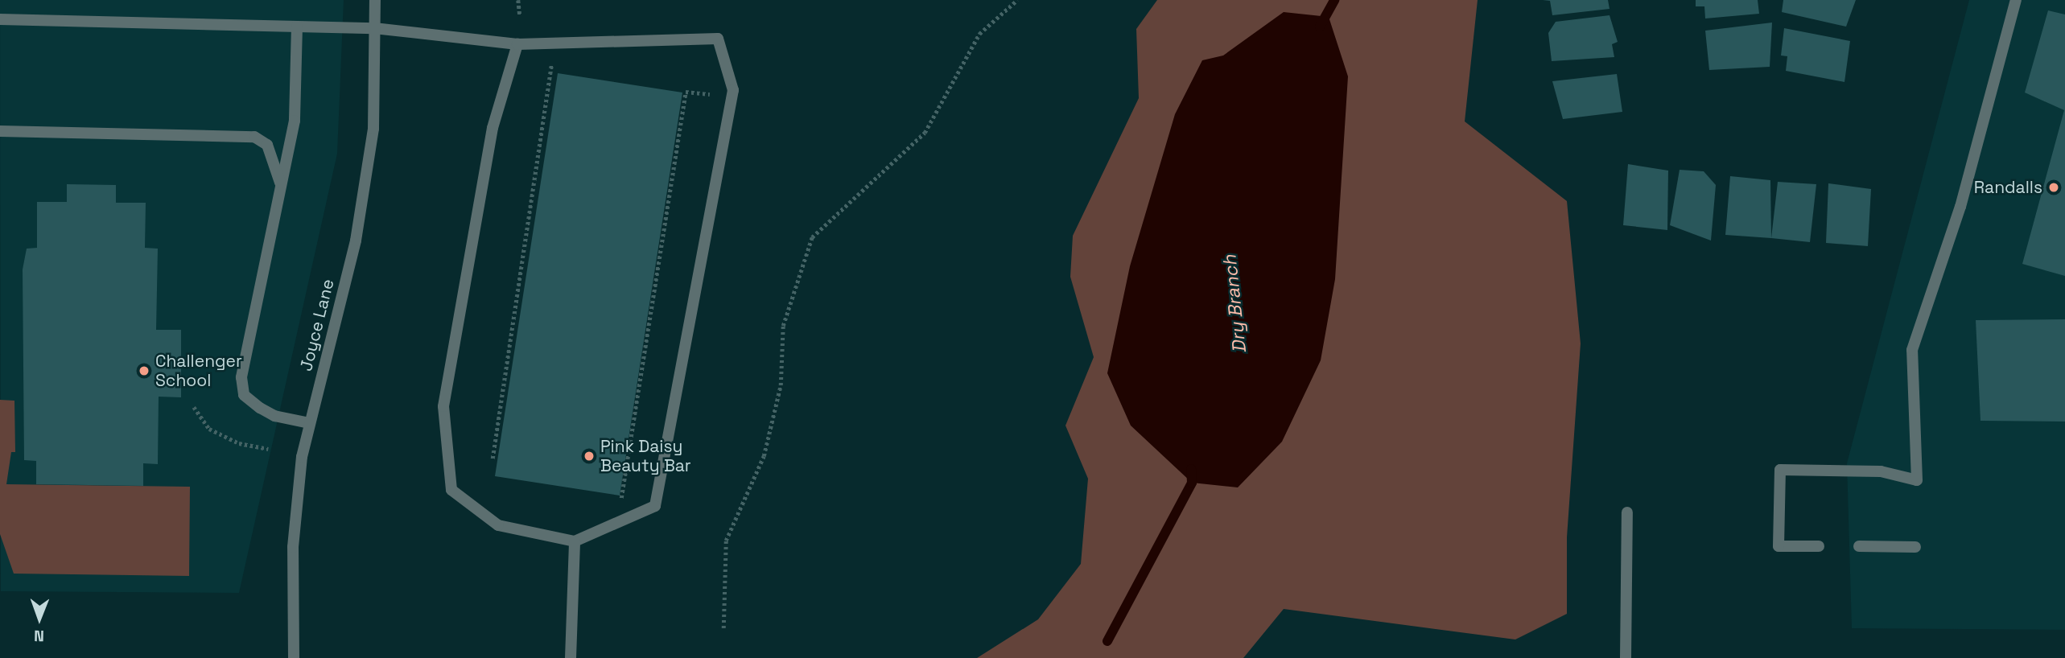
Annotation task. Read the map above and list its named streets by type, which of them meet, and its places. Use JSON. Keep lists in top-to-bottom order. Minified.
{"streets":{"street":["Joyce Lane"]},"water":["Dry Branch"],"places":["Randalls","Challenger School","Pink Daisy Beauty Bar"],"north":"bottom"}
